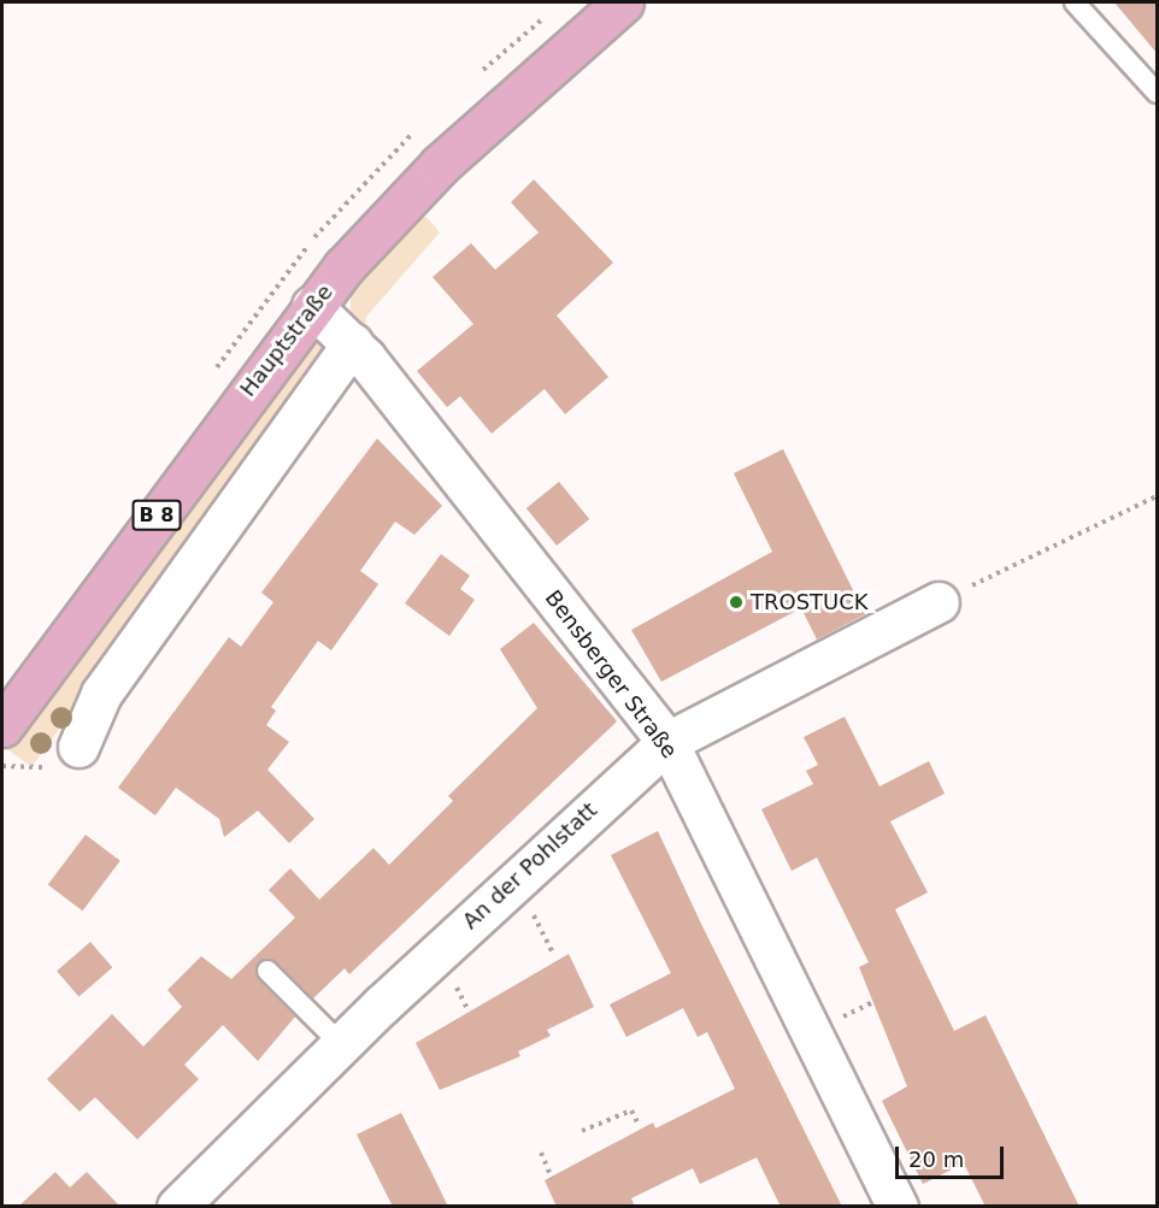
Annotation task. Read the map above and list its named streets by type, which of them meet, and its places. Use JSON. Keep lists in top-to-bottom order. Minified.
{"streets":{"main road":["Hauptstraße","B 8"],"street":["Bensberger Straße","An der Pohlstatt"]},"crossings":[["Hauptstraße","Bensberger Straße"],["Bensberger Straße","An der Pohlstatt"]],"places":["TROSTUCK"],"scale_bar":"20 m"}
